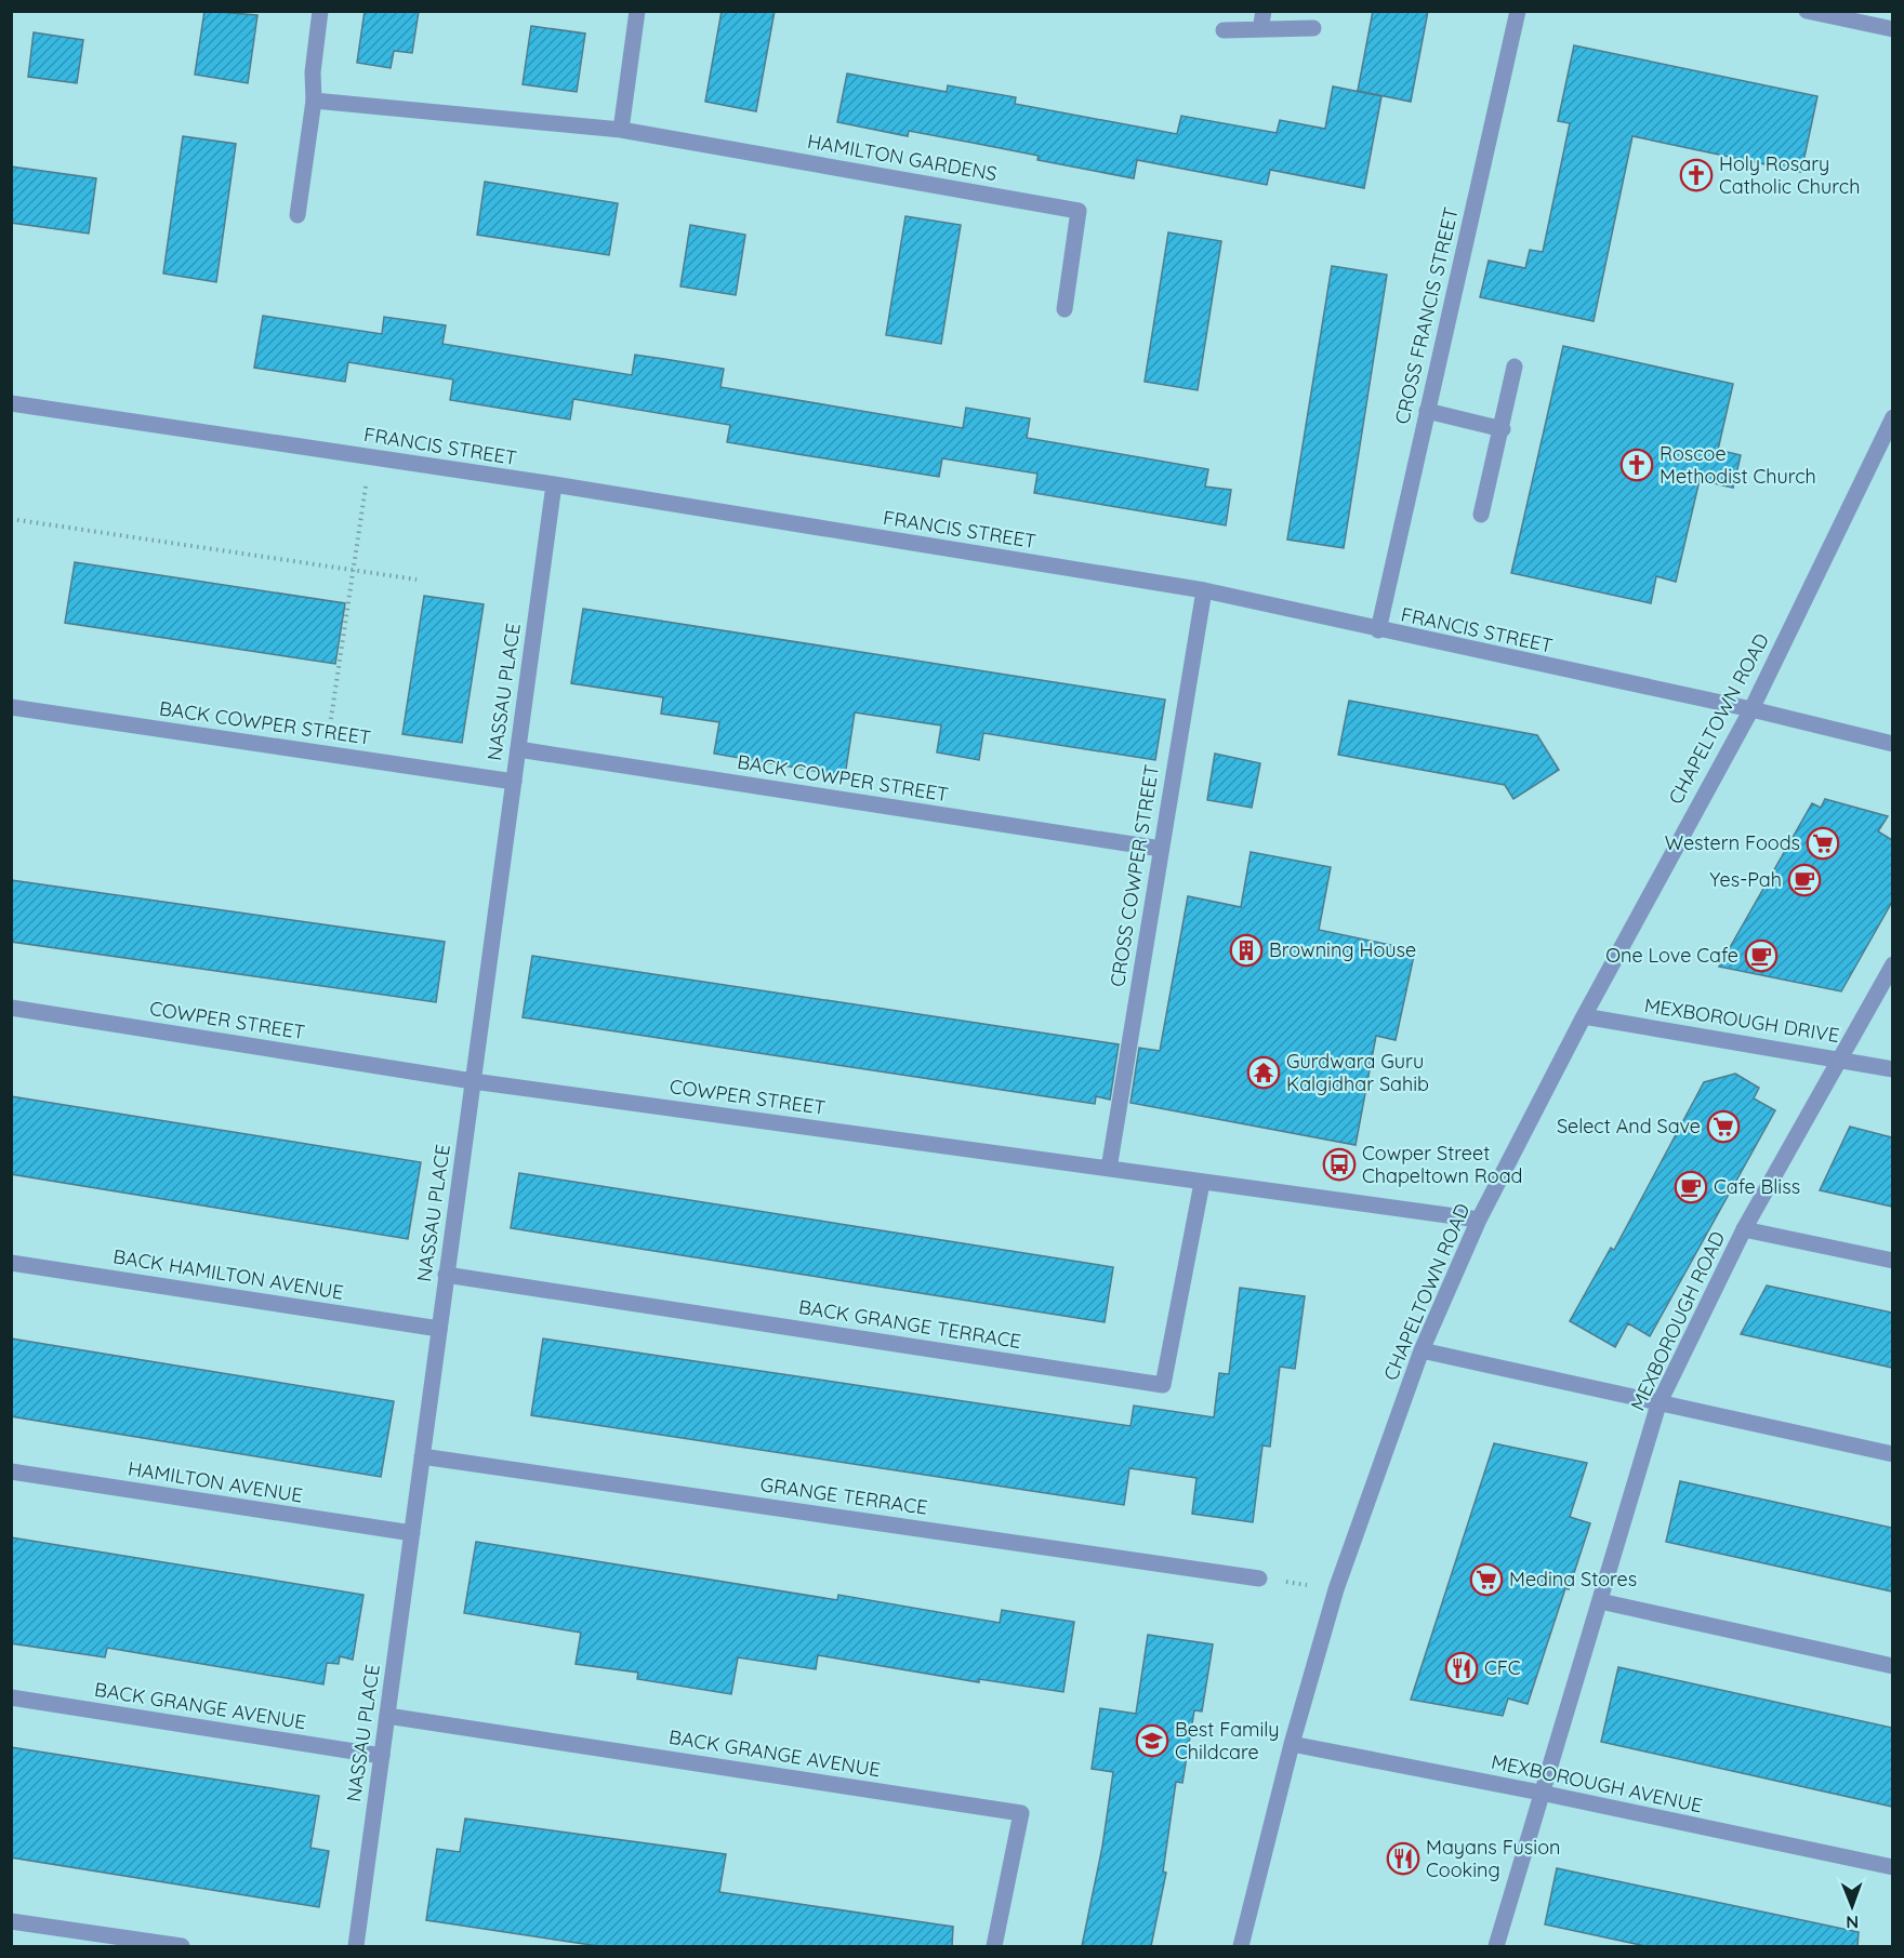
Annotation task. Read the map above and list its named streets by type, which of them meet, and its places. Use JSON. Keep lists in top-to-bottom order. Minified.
{"streets":{"street":["HAMILTON GARDENS","CROSS FRANCIS STREET","FRANCIS STREET","NASSAU PLACE","CHAPELTOWN ROAD","BACK COWPER STREET","CROSS COWPER STREET","COWPER STREET","MEXBOROUGH DRIVE","BACK HAMILTON AVENUE","MEXBOROUGH ROAD","BACK GRANGE TERRACE","HAMILTON AVENUE","GRANGE TERRACE","BACK GRANGE AVENUE","MEXBOROUGH AVENUE"]},"crossings":[["CROSS FRANCIS STREET","FRANCIS STREET"],["FRANCIS STREET","NASSAU PLACE"],["FRANCIS STREET","CHAPELTOWN ROAD"],["FRANCIS STREET","CROSS COWPER STREET"],["NASSAU PLACE","BACK COWPER STREET"],["NASSAU PLACE","COWPER STREET"],["NASSAU PLACE","BACK HAMILTON AVENUE"],["NASSAU PLACE","BACK GRANGE TERRACE"],["NASSAU PLACE","HAMILTON AVENUE"],["NASSAU PLACE","GRANGE TERRACE"],["NASSAU PLACE","BACK GRANGE AVENUE"],["CHAPELTOWN ROAD","COWPER STREET"],["CHAPELTOWN ROAD","MEXBOROUGH DRIVE"],["CHAPELTOWN ROAD","MEXBOROUGH AVENUE"],["BACK COWPER STREET","CROSS COWPER STREET"],["CROSS COWPER STREET","COWPER STREET"],["COWPER STREET","BACK GRANGE TERRACE"],["MEXBOROUGH DRIVE","MEXBOROUGH ROAD"],["MEXBOROUGH ROAD","MEXBOROUGH AVENUE"]],"places":{"church":["Holy Rosary Catholic Church","Roscoe Methodist Church"],"supermarket":["Western Foods","Select And Save","Medina Stores"],"cafe":["Yes-Pah","One Love Cafe","Cafe Bliss"],"building":["Browning House"],"temple":["Gurdwara Guru Kalgidhar Sahib"],"bus stop":["Cowper Street Chapeltown Road"],"restaurant":["CFC","Mayans Fusion Cooking"],"school or university":["Best Family Childcare"]},"north":"bottom"}
